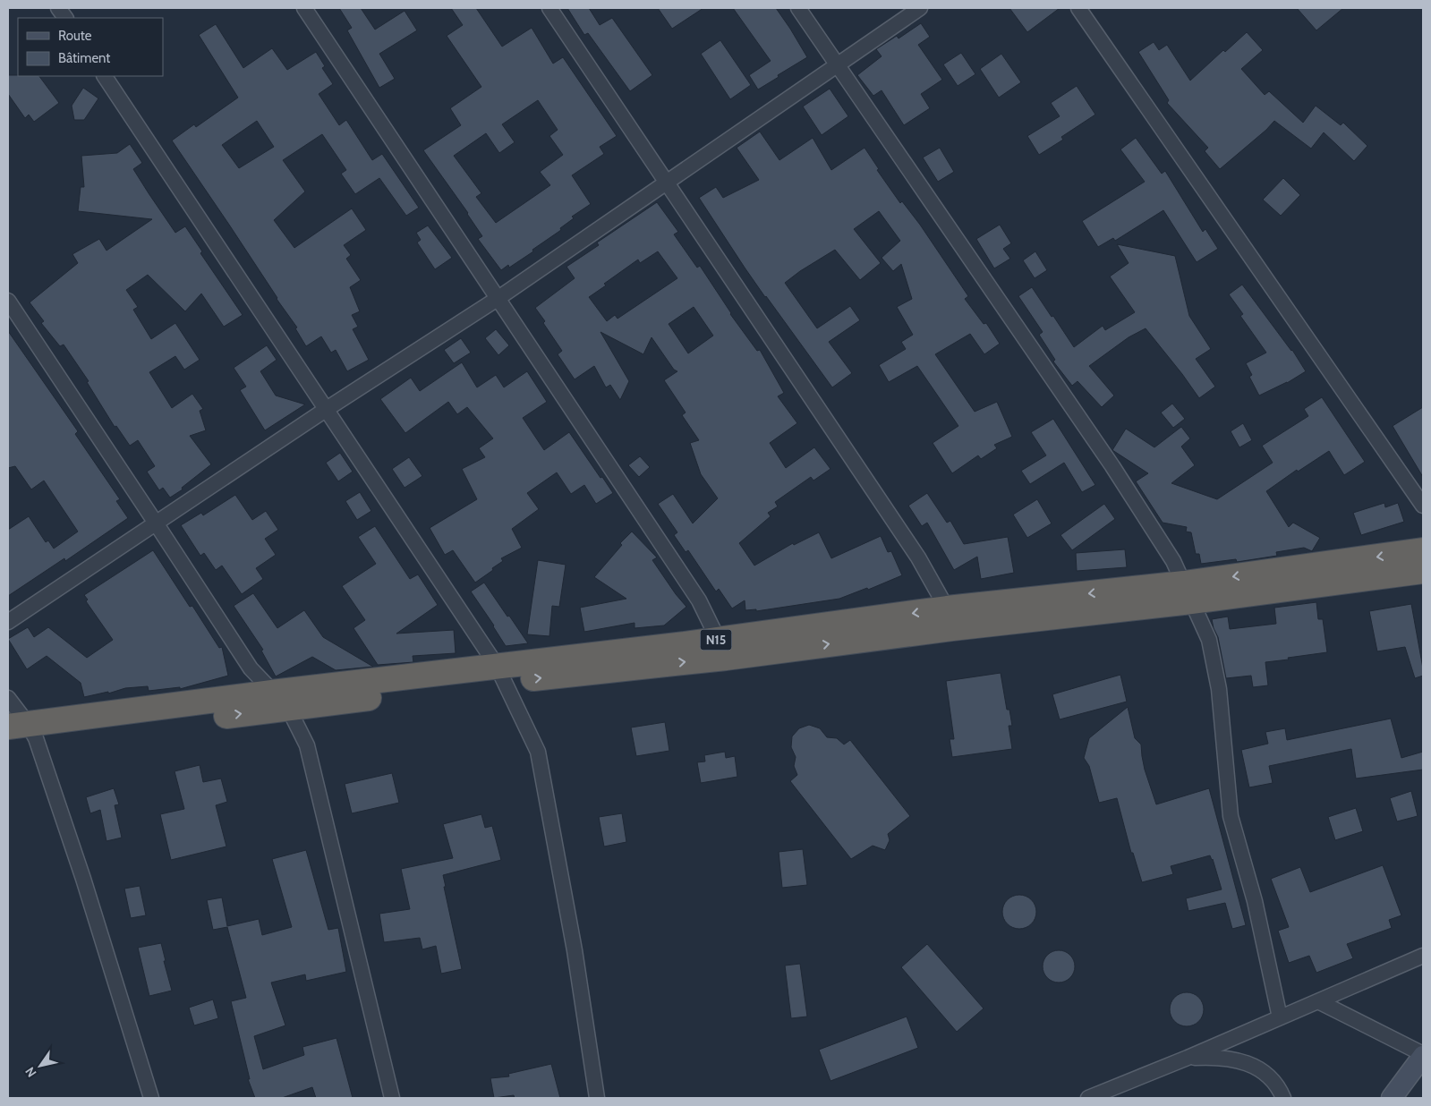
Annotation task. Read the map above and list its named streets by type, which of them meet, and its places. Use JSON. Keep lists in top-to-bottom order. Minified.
{"streets":{"highway":["N15"]},"legend":["Route","Bâtiment"],"north":"bottom left"}
